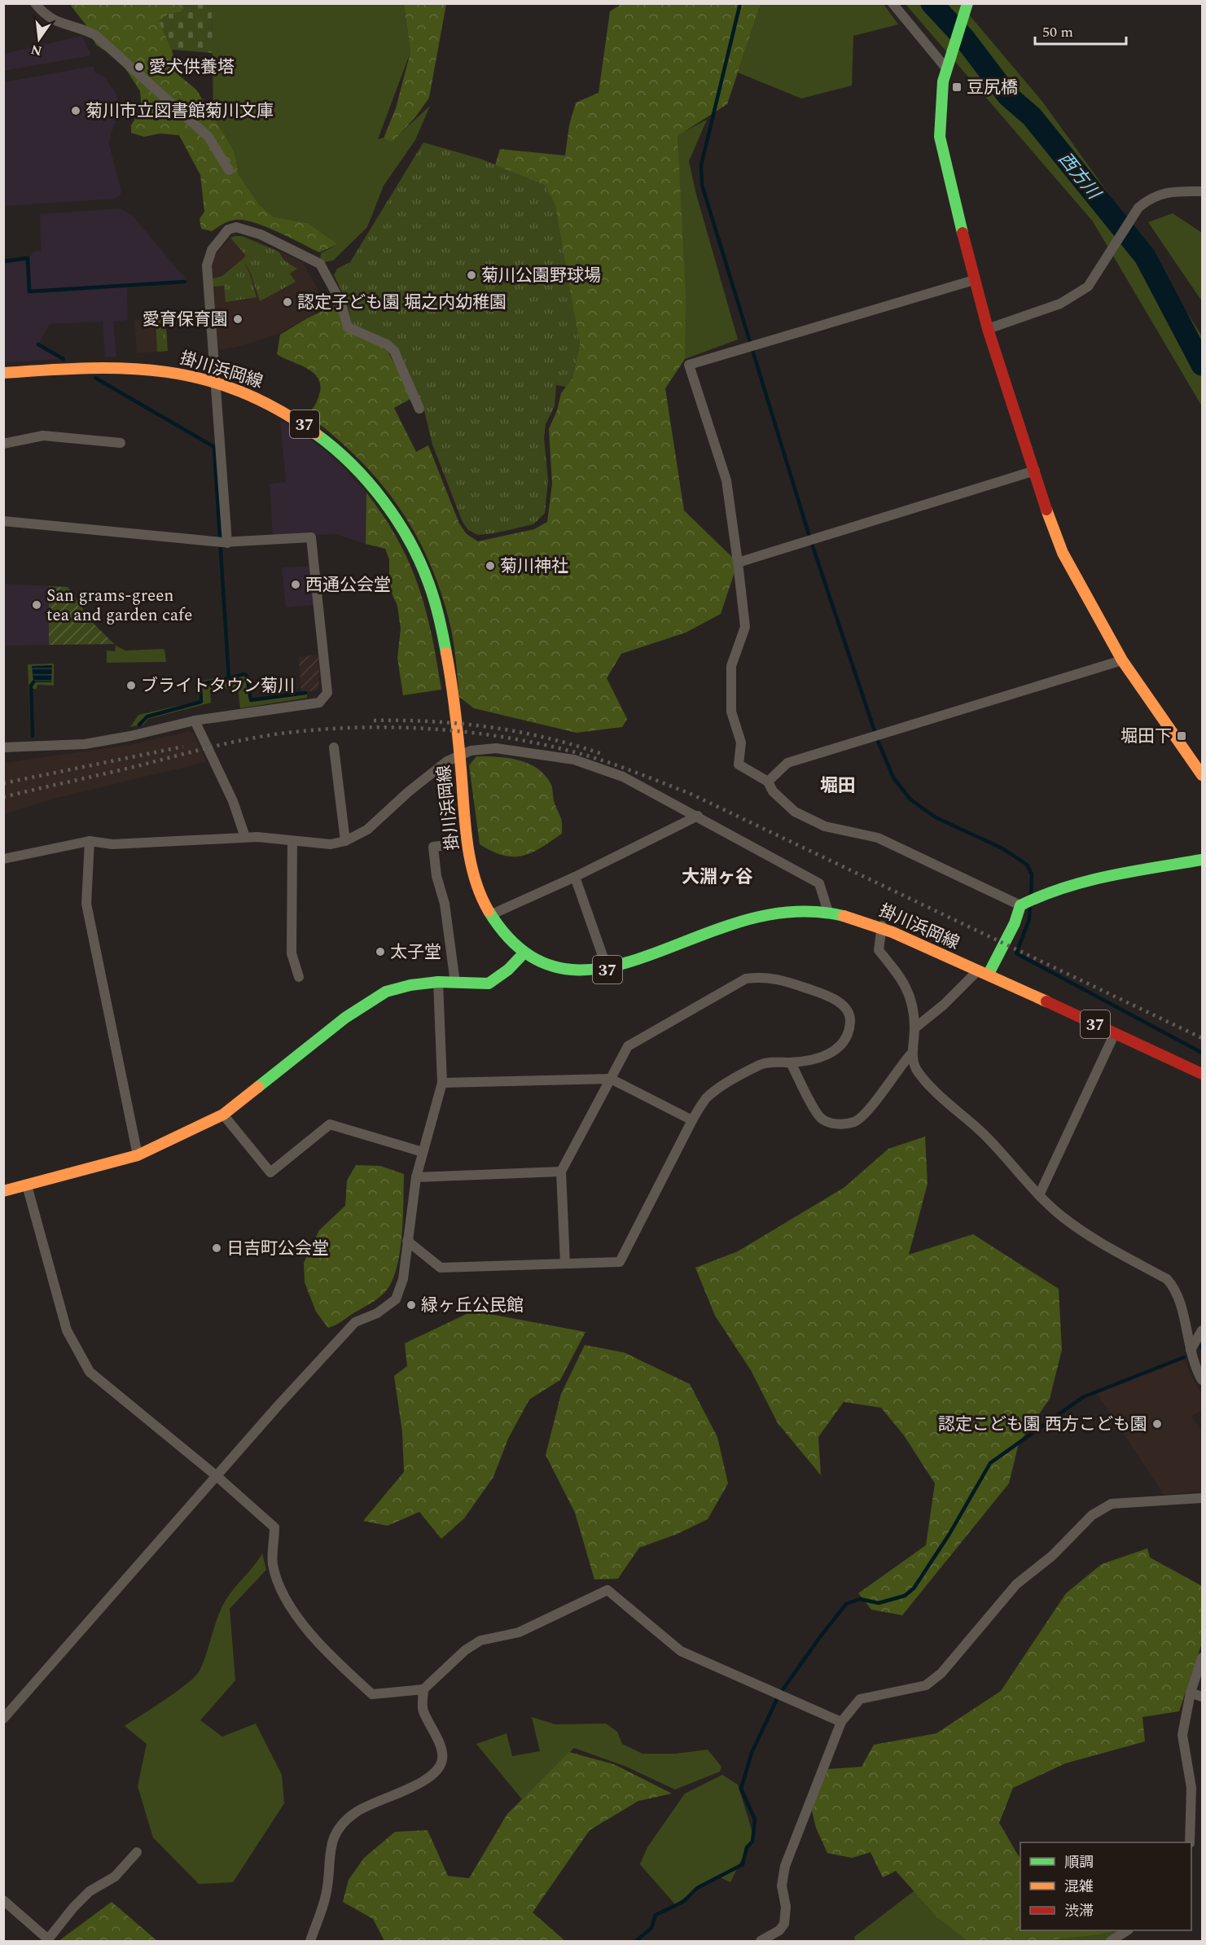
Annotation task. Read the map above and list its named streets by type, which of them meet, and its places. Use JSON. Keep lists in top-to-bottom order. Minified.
{"streets":{"street":["掛川浜岡線","37"]},"districts":["堀田","大淵ヶ谷"],"water":["西方川"],"places":{"other":["愛犬供養塔","菊川市立図書館菊川文庫","菊川公園野球場","認定子ども園 堀之内幼稚園","愛育保育園","菊川神社","西通公会堂","San grams-green tea and garden cafe","ブライトタウン菊川","太子堂","日吉町公会堂","緑ヶ丘公民館","認定こども園 西方こども園"],"transit":["豆尻橋","堀田下"]},"legend":["順調","混雑","渋滞"],"scale_bar":"50 m","north":"bottom"}
